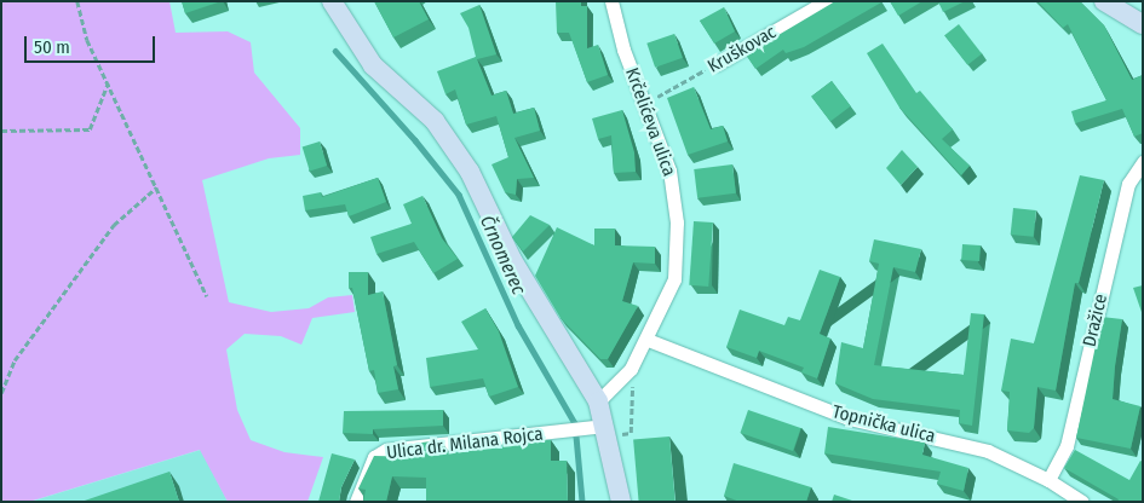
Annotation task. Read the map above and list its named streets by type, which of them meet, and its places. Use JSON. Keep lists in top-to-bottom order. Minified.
{"streets":{"street":["Kruškovac","Krčelićeva ulica","Dražice","Topnička ulica","Ulica dr. Milana Rojca"]},"crossings":[["Krčelićeva ulica","Topnička ulica"],["Dražice","Topnička ulica"]],"water":["Črnomerec"],"scale_bar":"50 m"}
